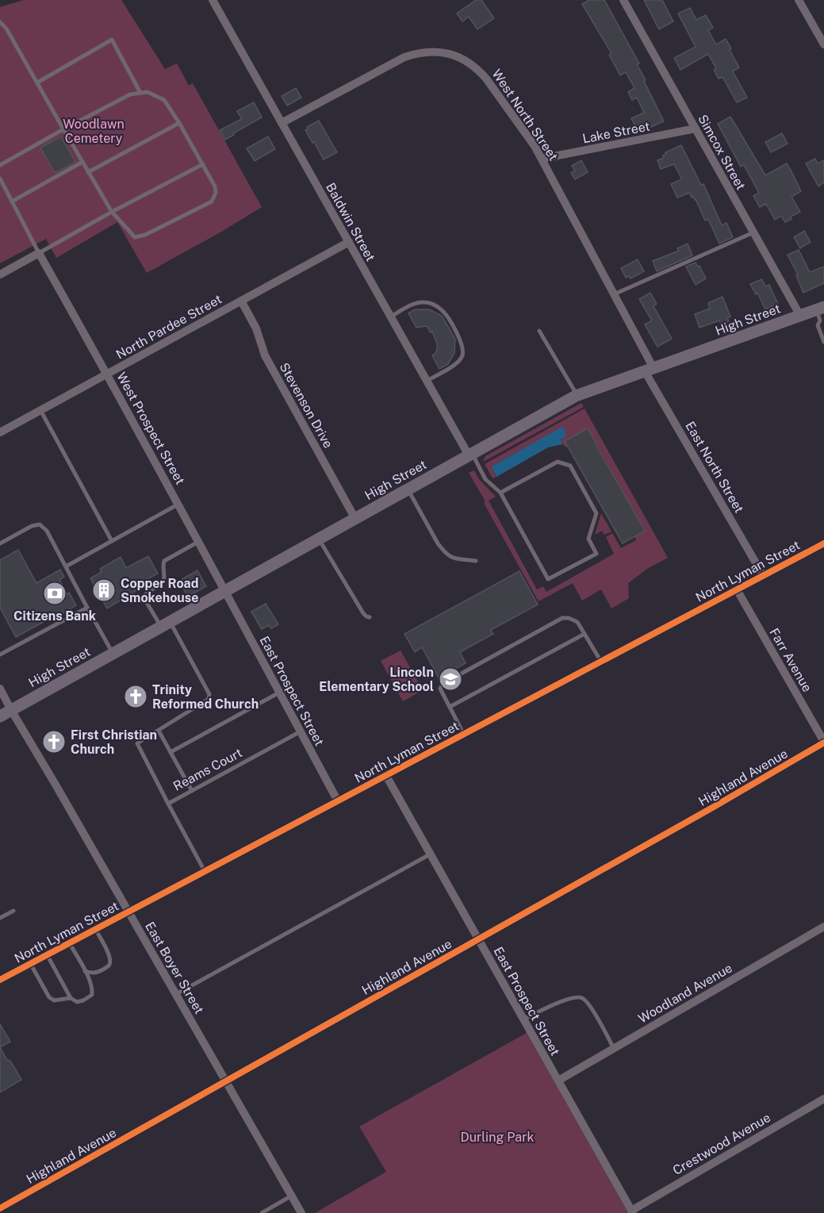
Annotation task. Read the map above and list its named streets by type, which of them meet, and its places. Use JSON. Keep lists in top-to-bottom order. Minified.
{"streets":{"main road":["High Street"],"street":["West North Street","Lake Street","Simcox Street","Baldwin Street","North Pardee Street","Stevenson Drive","West Prospect Street","East North Street","North Lyman Street","Farr Avenue","East Prospect Street","Highland Avenue","East Boyer Street","Woodland Avenue","Crestwood Avenue"],"lane":["Reams Court"]},"crossings":[["West North Street","Lake Street"],["West North Street","Baldwin Street"],["West North Street","High Street"],["West North Street","East North Street"],["Lake Street","Simcox Street"],["Simcox Street","High Street"],["Baldwin Street","High Street"],["Baldwin Street","North Pardee Street"],["High Street","Stevenson Drive"],["High Street","West Prospect Street"],["High Street","East North Street"],["High Street","East Prospect Street"],["High Street","East Boyer Street"],["North Pardee Street","Stevenson Drive"],["North Pardee Street","West Prospect Street"],["West Prospect Street","East Prospect Street"],["East North Street","North Lyman Street"],["North Lyman Street","Farr Avenue"],["North Lyman Street","East Prospect Street"],["North Lyman Street","Reams Court"],["North Lyman Street","East Boyer Street"],["Farr Avenue","Highland Avenue"],["East Prospect Street","Reams Court"],["East Prospect Street","Highland Avenue"],["East Prospect Street","Woodland Avenue"],["East Prospect Street","Crestwood Avenue"],["Highland Avenue","East Boyer Street"]],"parks":["Woodlawn Cemetery","Durling Park"],"places":{"building":["Copper Road Smokehouse"],"bank":["Citizens Bank"],"school or university":["Lincoln Elementary School"],"church":["Trinity Reformed Church","First Christian Church"]}}
